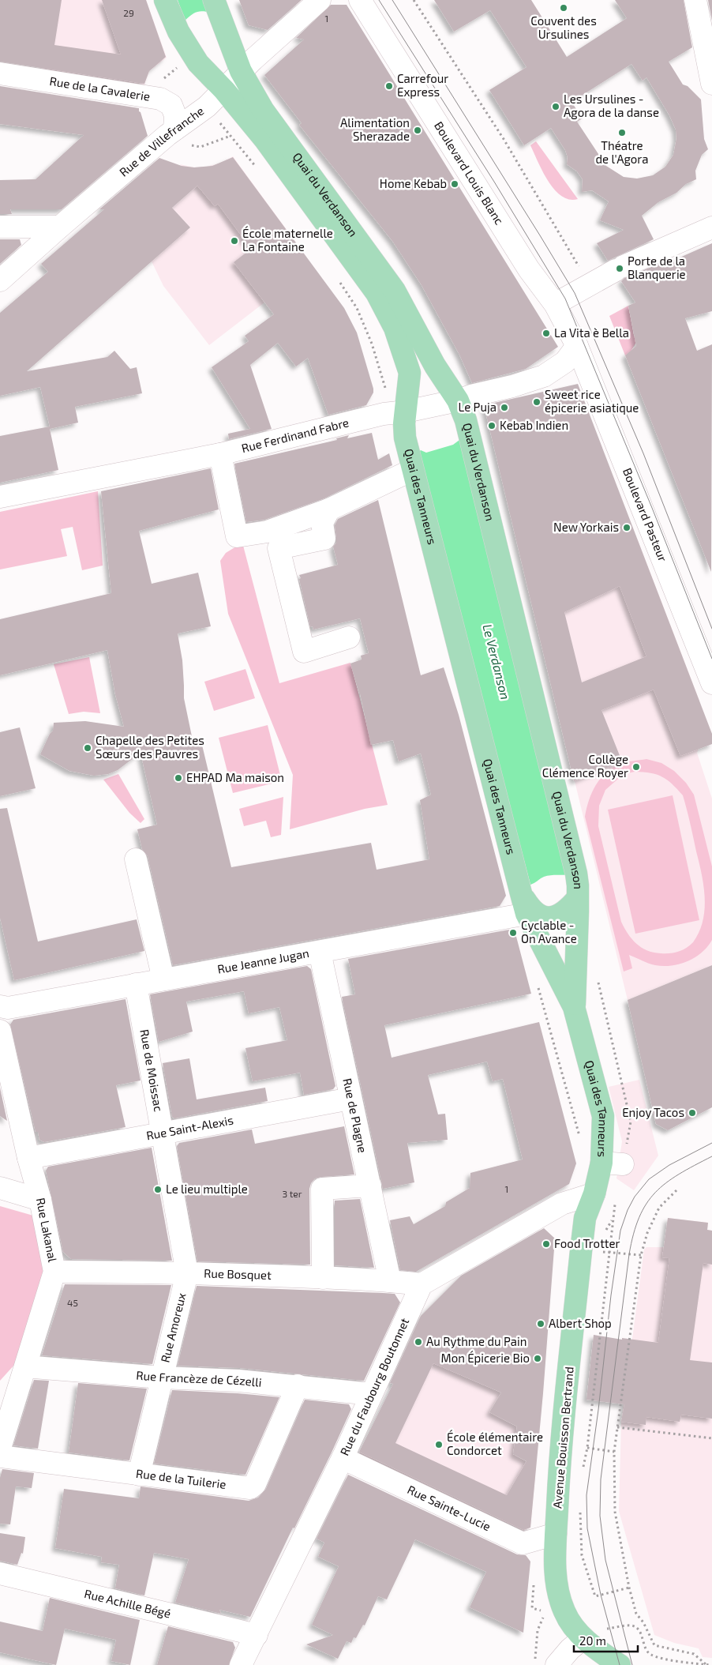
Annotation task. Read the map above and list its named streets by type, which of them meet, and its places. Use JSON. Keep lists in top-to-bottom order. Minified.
{"streets":{"main road":["Quai du Verdanson","Quai des Tanneurs","Avenue Bouisson Bertrand"],"street":["Rue de la Cavalerie","Rue de Villefranche","Boulevard Louis Blanc","Rue Ferdinand Fabre","Boulevard Pasteur","Rue Jeanne Jugan","Rue de Moissac","Rue de Plagne","Rue Saint-Alexis","Rue Lakanal","Rue Bosquet","Rue Amoreux","Rue Francèze de Cézelli","Rue du Faubourg Boutonnet","Rue de la Tuilerie","Rue Sainte-Lucie","Rue Achille Bégé"]},"crossings":[["Rue de la Cavalerie","Rue de Villefranche"],["Rue de Villefranche","Quai du Verdanson"],["Boulevard Louis Blanc","Rue Ferdinand Fabre"],["Boulevard Louis Blanc","Boulevard Pasteur"],["Quai du Verdanson","Rue Ferdinand Fabre"],["Quai du Verdanson","Quai des Tanneurs"],["Rue Ferdinand Fabre","Quai des Tanneurs"],["Rue Ferdinand Fabre","Boulevard Pasteur"],["Quai des Tanneurs","Rue Jeanne Jugan"],["Quai des Tanneurs","Avenue Bouisson Bertrand"],["Rue Jeanne Jugan","Rue de Moissac"],["Rue Jeanne Jugan","Rue de Plagne"],["Rue de Moissac","Rue Saint-Alexis"],["Rue de Moissac","Rue Bosquet"],["Rue de Moissac","Rue Amoreux"],["Rue de Plagne","Rue Saint-Alexis"],["Rue de Plagne","Rue Bosquet"],["Rue Saint-Alexis","Rue Lakanal"],["Rue Lakanal","Rue Bosquet"],["Rue Lakanal","Rue Francèze de Cézelli"],["Rue Bosquet","Rue Amoreux"],["Rue Bosquet","Rue du Faubourg Boutonnet"],["Rue Amoreux","Rue Francèze de Cézelli"],["Rue Amoreux","Rue de la Tuilerie"],["Rue Francèze de Cézelli","Rue du Faubourg Boutonnet"],["Rue Francèze de Cézelli","Rue de la Tuilerie"],["Rue du Faubourg Boutonnet","Rue Sainte-Lucie"],["Rue du Faubourg Boutonnet","Rue Achille Bégé"],["Avenue Bouisson Bertrand","Rue Sainte-Lucie"]],"water":["Le Verdanson"],"places":["Couvent des Ursulines","Carrefour Express","Les Ursulines - Agora de la danse","Alimentation Sherazade","Théatre de l'Agora","Home Kebab","École maternelle La Fontaine","Porte de la Blanquerie","La Vita è Bella","Sweet rice épicerie asiatique","Le Puja","Kebab Indien","New Yorkais","Chapelle des Petites Sœurs des Pauvres","Collège Clémence Royer","EHPAD Ma maison","Cyclable - On Avance","Enjoy Tacos","Le lieu multiple","Food Trotter","Albert Shop","Au Rythme du Pain","Mon Épicerie Bio","École élémentaire Condorcet"],"house_numbers":["29","1","1","3 ter","45"],"scale_bar":"20 m"}
